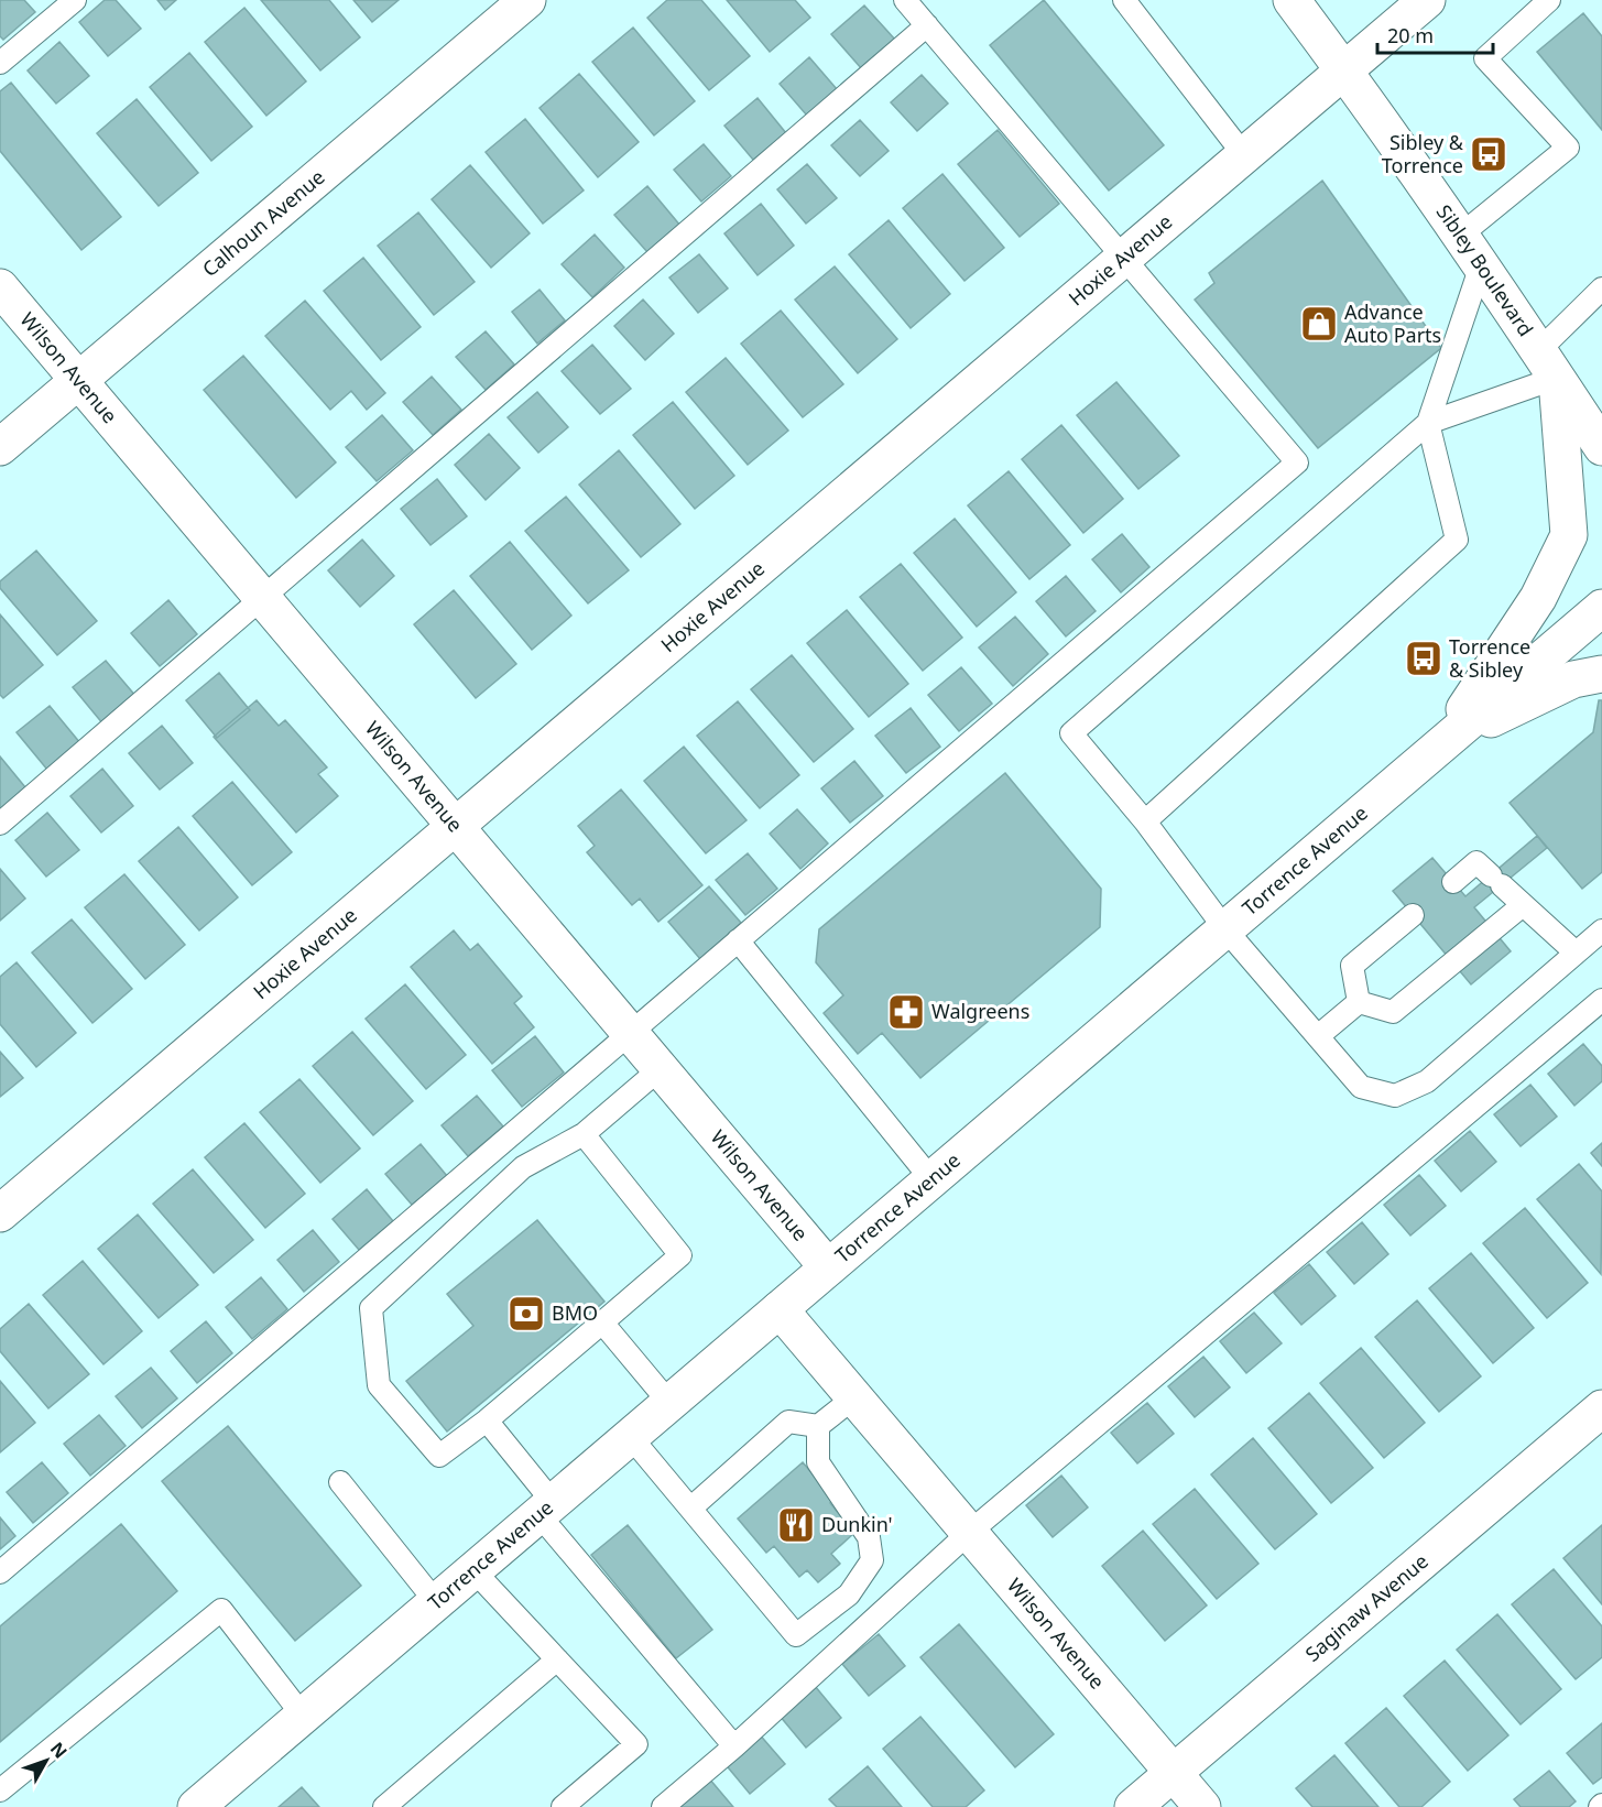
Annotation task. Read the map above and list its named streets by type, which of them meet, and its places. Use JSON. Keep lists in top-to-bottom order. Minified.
{"streets":{"street":["Calhoun Avenue","Hoxie Avenue","Sibley Boulevard","Wilson Avenue","Torrence Avenue","Saginaw Avenue"]},"crossings":[["Calhoun Avenue","Wilson Avenue"],["Hoxie Avenue","Sibley Boulevard"],["Hoxie Avenue","Wilson Avenue"],["Wilson Avenue","Torrence Avenue"],["Wilson Avenue","Saginaw Avenue"]],"places":{"bus stop":["Sibley & Torrence","Torrence & Sibley"],"shop":["Advance Auto Parts"],"pharmacy":["Walgreens"],"bank":["BMO"],"restaurant":["Dunkin'"]},"scale_bar":"20 m","north":"top right"}
